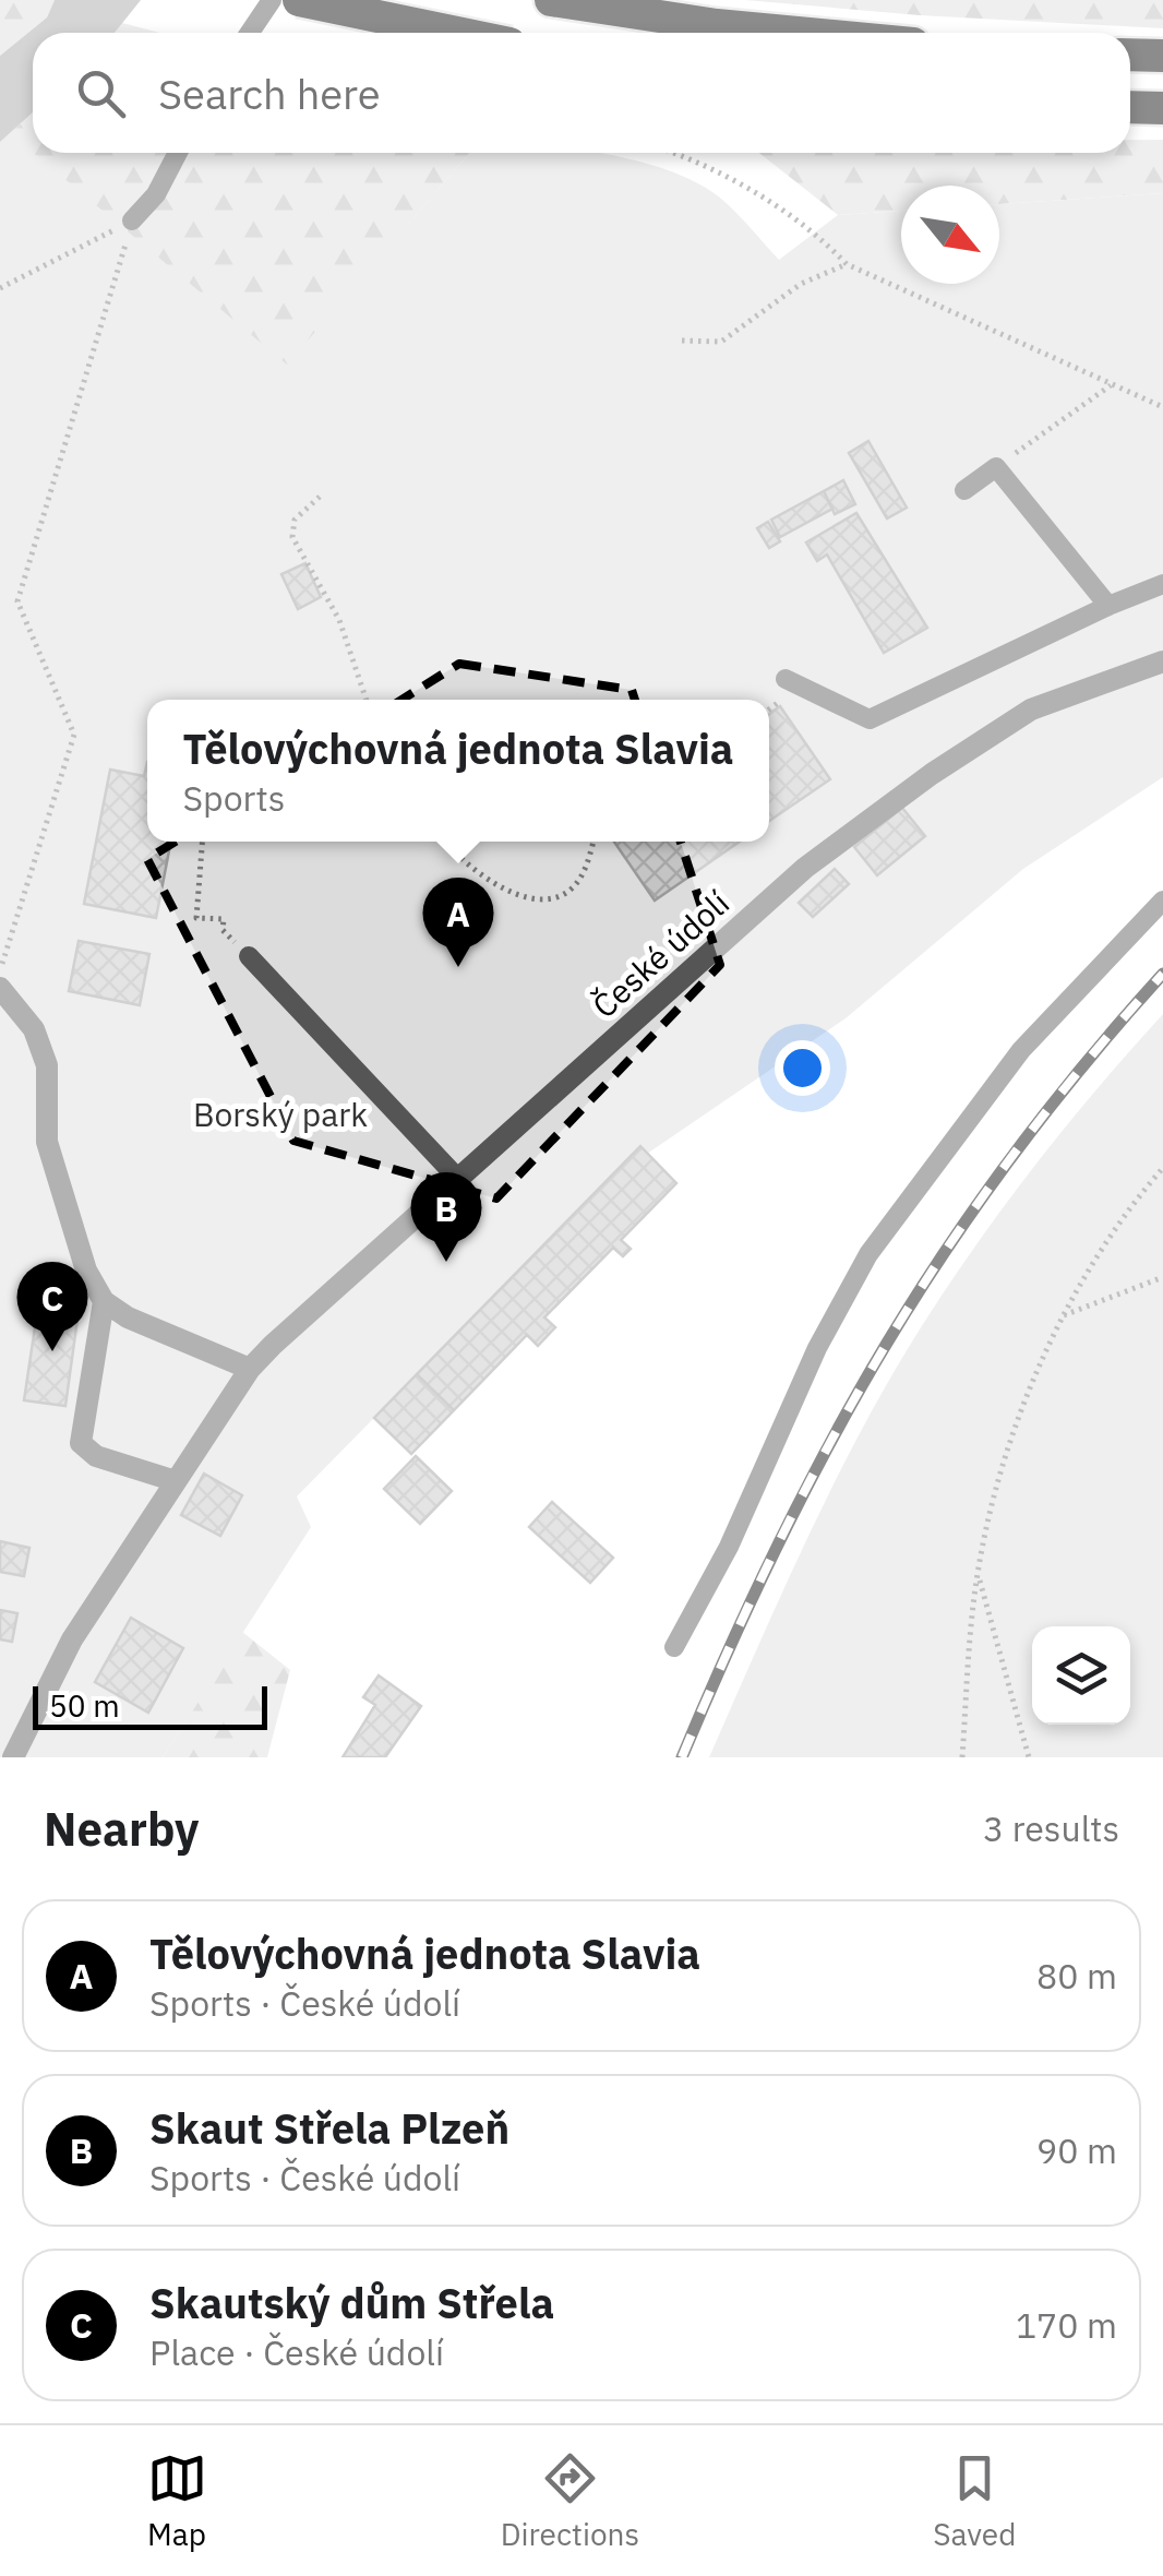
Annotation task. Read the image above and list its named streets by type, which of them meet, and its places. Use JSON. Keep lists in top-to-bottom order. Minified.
{"streets":{"street":["České údolí"]},"parks":["Borský park"],"scale_bar":"50 m","north":"bottom right","page":{"search":"Search here","popup":["Tělovýchovná jednota Slavia","Sports"],"pins":["A","B","C"],"scale":"50 m","heading":["Nearby","3 results"],"list":[{"mark":"A","name":"Tělovýchovná jednota Slavia","note":"Sports · České údolí","value":"80 m"},{"mark":"B","name":"Skaut Střela Plzeň","note":"Sports · České údolí","value":"90 m"},{"mark":"C","name":"Skautský dům Střela","note":"Place · České údolí","value":"170 m"}],"nav":["Map","Directions","Saved"]}}
